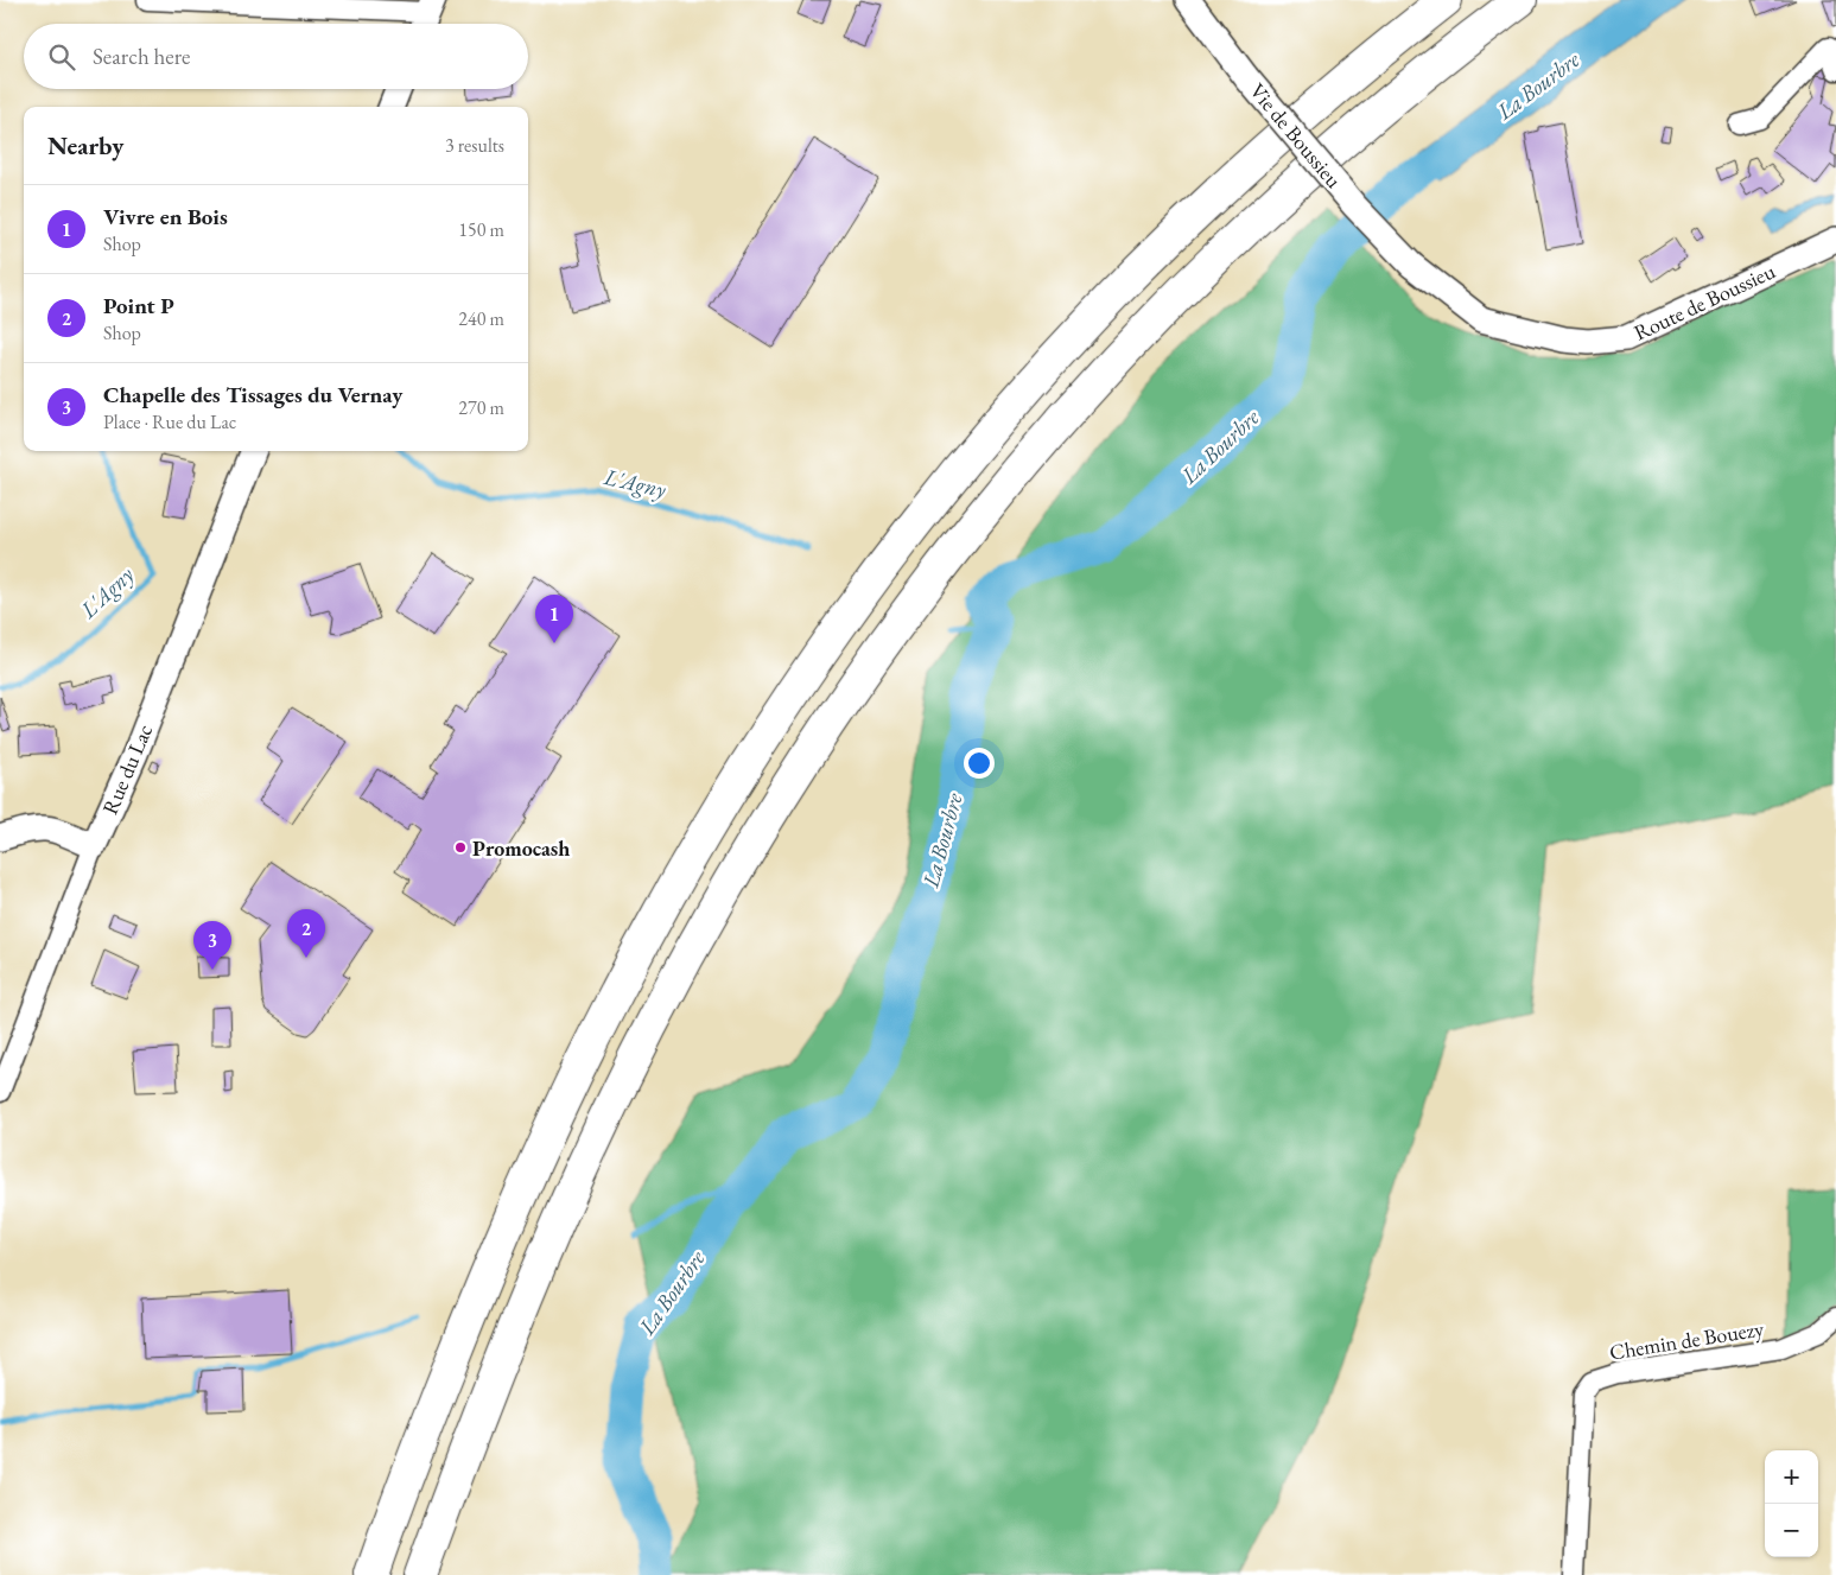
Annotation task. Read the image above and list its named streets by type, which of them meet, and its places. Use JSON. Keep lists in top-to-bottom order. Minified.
{"streets":{"street":["Vie de Boussieu","Route de Boussieu","Rue du Lac","Chemin de Bouezy"]},"crossings":[["Vie de Boussieu","Route de Boussieu"]],"water":["La Bourbre","L'Agny"],"places":["Promocash"],"page":{"search":"Search here","heading":["Nearby","3 results"],"list":[{"mark":"1","name":"Vivre en Bois","note":"Shop","value":"150 m"},{"mark":"2","name":"Point P","note":"Shop","value":"240 m"},{"mark":"3","name":"Chapelle des Tissages du Vernay","note":"Place · Rue du Lac","value":"270 m"}],"pins":["1","2","3"],"map_buttons":["+","−"]}}
